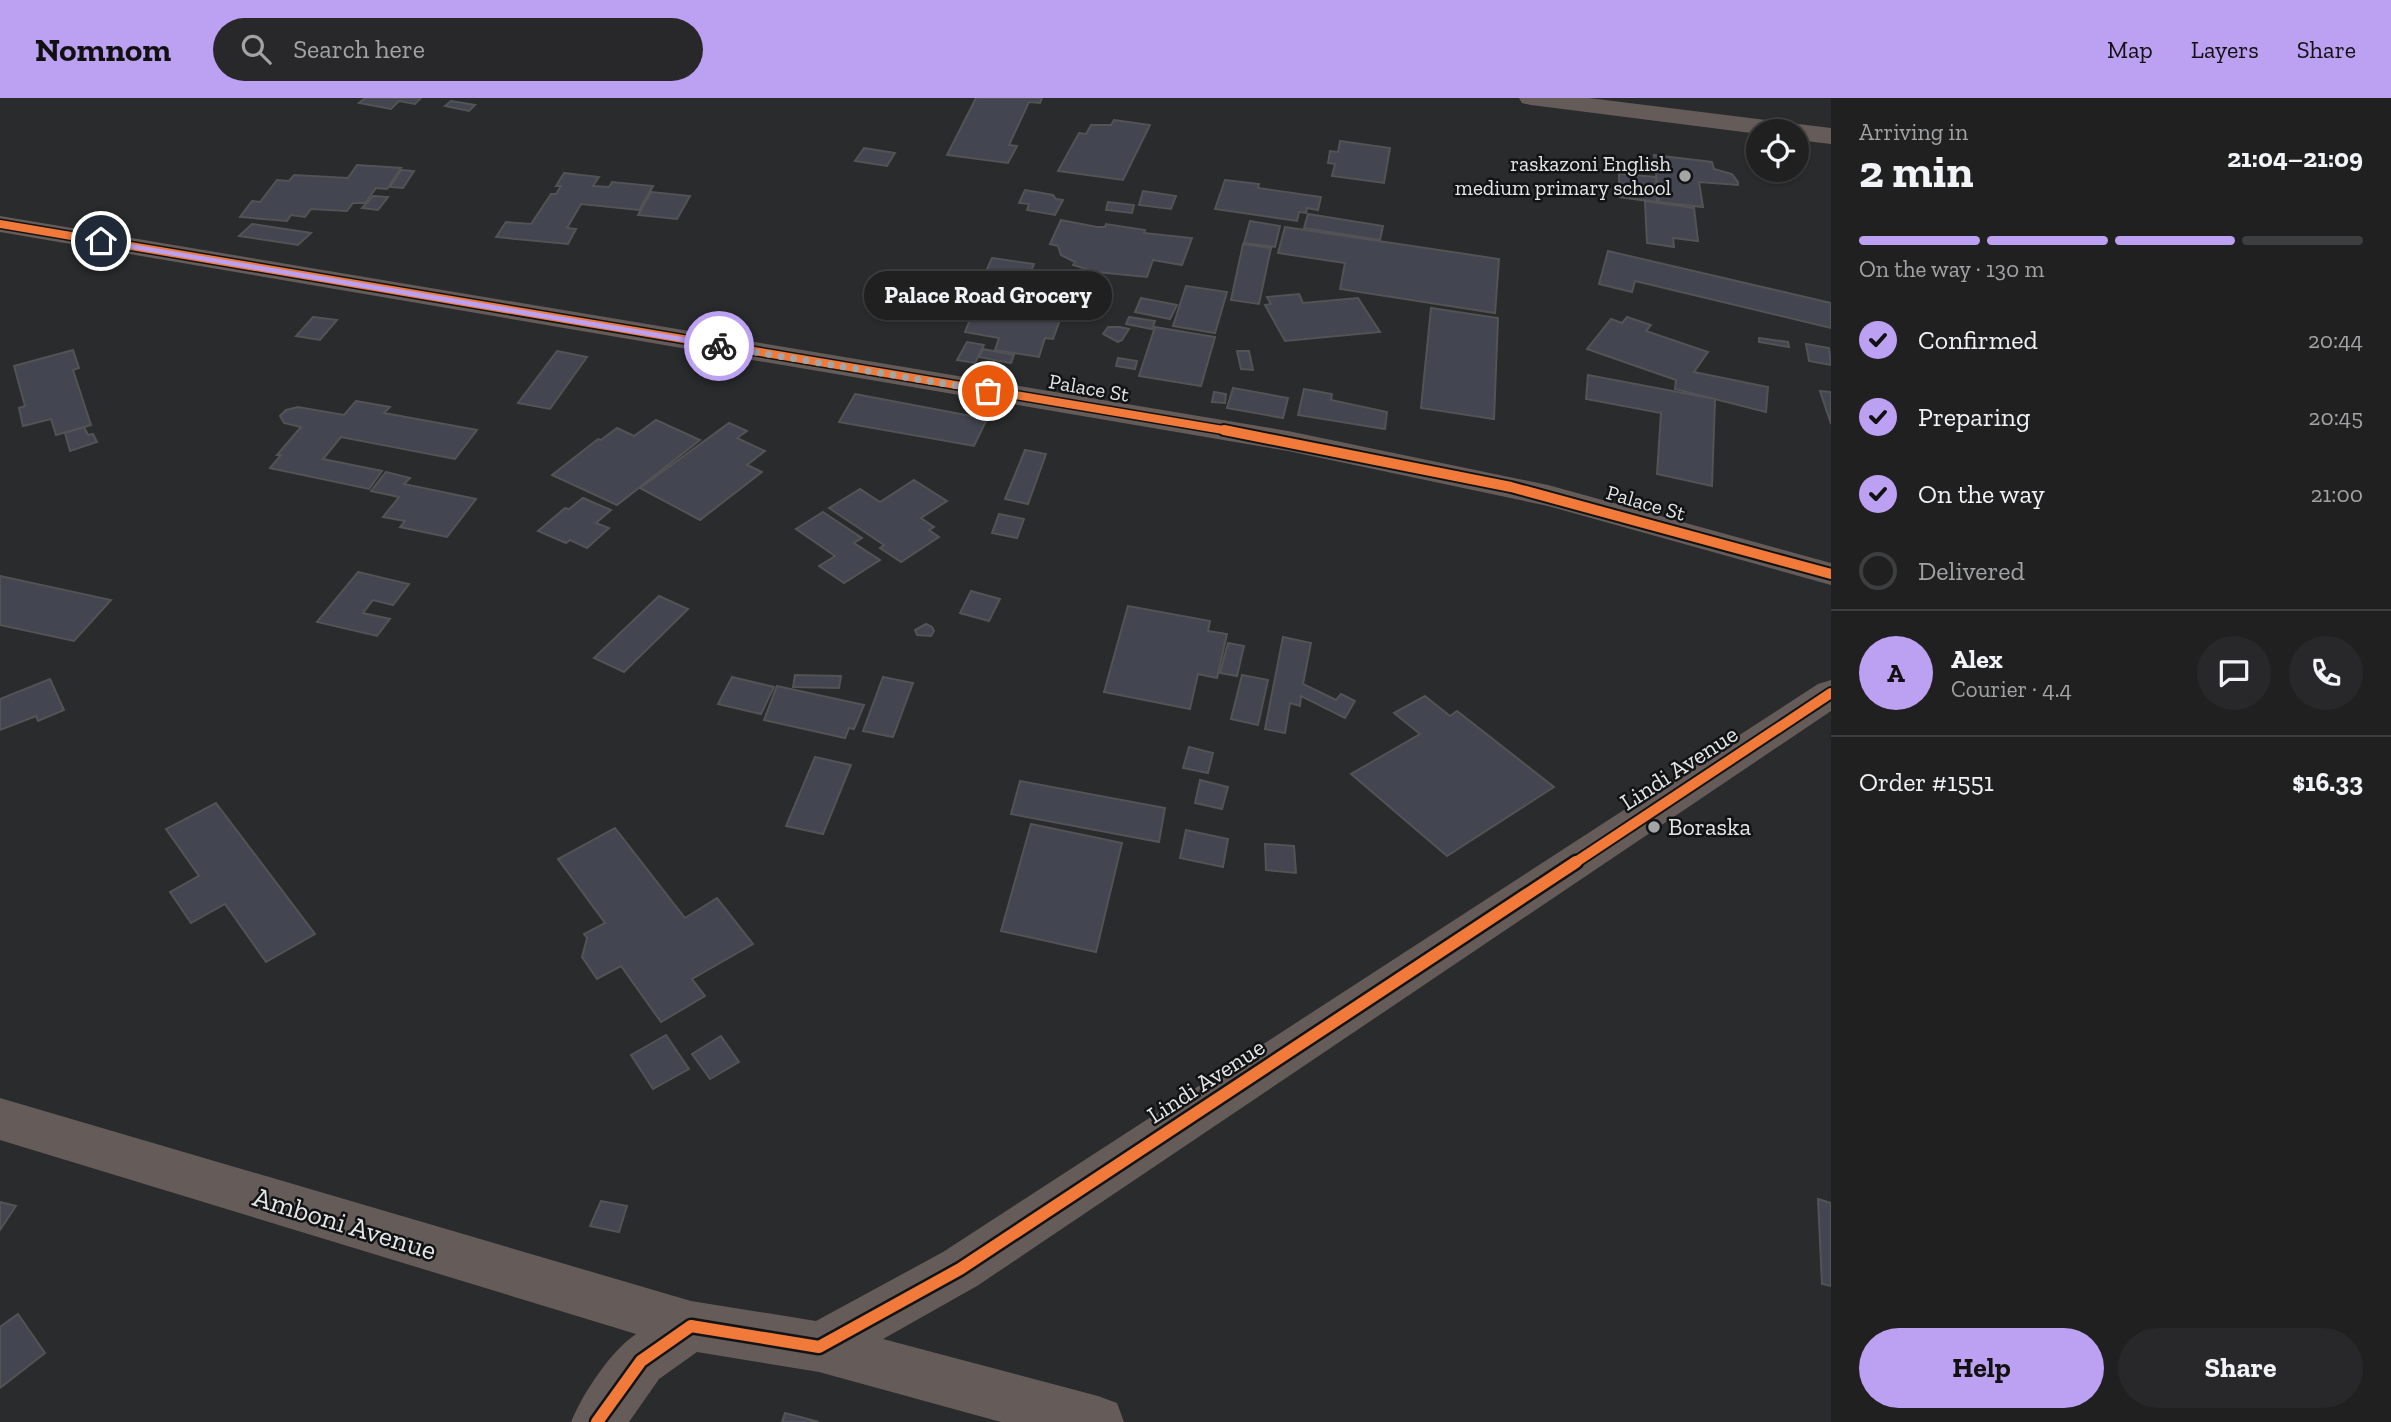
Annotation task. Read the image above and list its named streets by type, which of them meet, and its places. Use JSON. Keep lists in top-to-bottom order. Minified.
{"streets":{"street":["Palace St","Lindi Avenue","Amboni Avenue"]},"places":["raskazoni English medium primary school","Palace Road Grocery","Boraska"],"page":{"header":"Nomnom","search":"Search here","nav":["Map","Layers","Share"],"heading":["2 min","Arriving in","21:04–21:09"],"panel":["Alex","Courier · 4.4","Order #1551","$16.33"],"bar":"On the way · 130 m","bubble":"Palace Road Grocery","list":[["Confirmed","20:44"],["Preparing","20:45"],["On the way","21:00"],"Delivered"],"round":"A","buttons":["Help","Share"]}}
